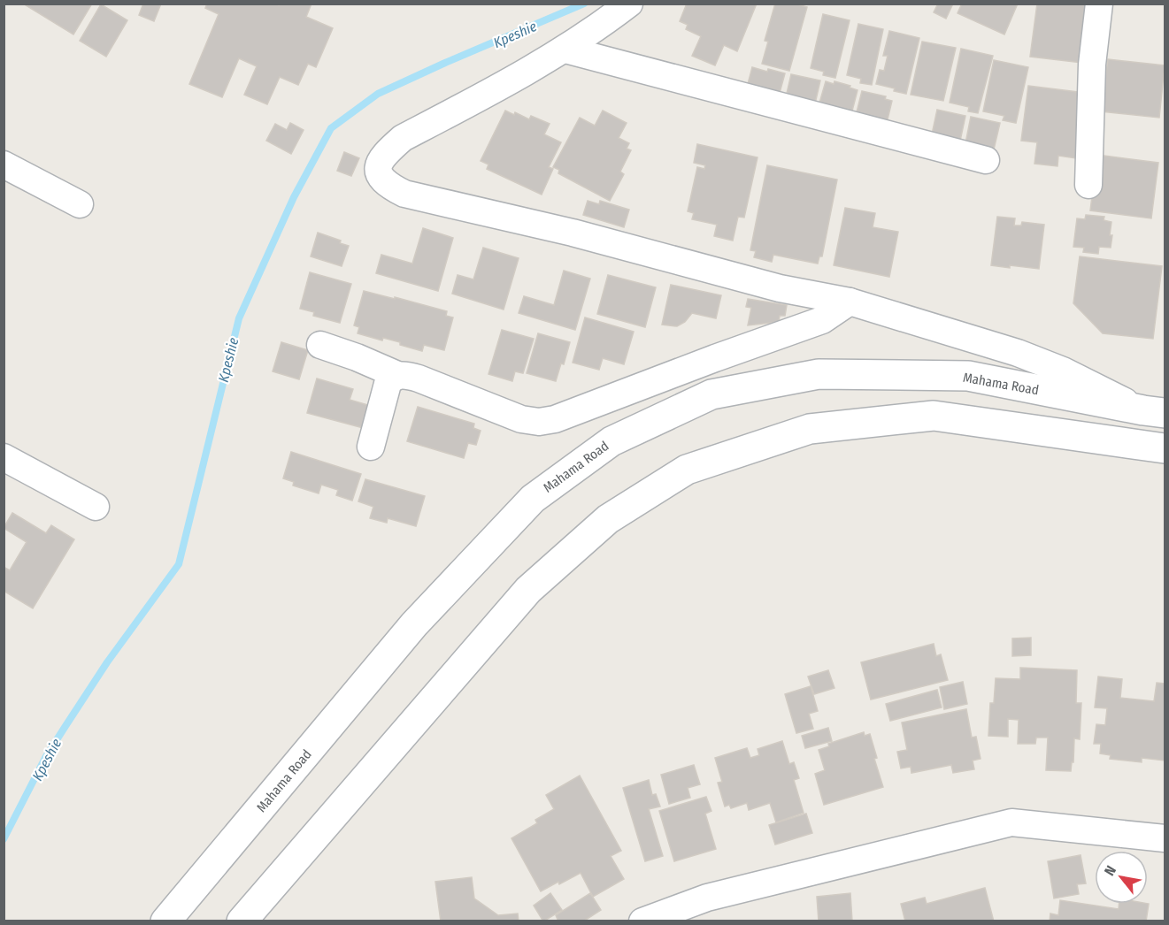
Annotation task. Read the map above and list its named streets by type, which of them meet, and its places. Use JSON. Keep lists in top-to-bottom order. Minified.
{"streets":{"street":["Mahama Road"]},"water":["Kpeshie"],"north":"top left"}
